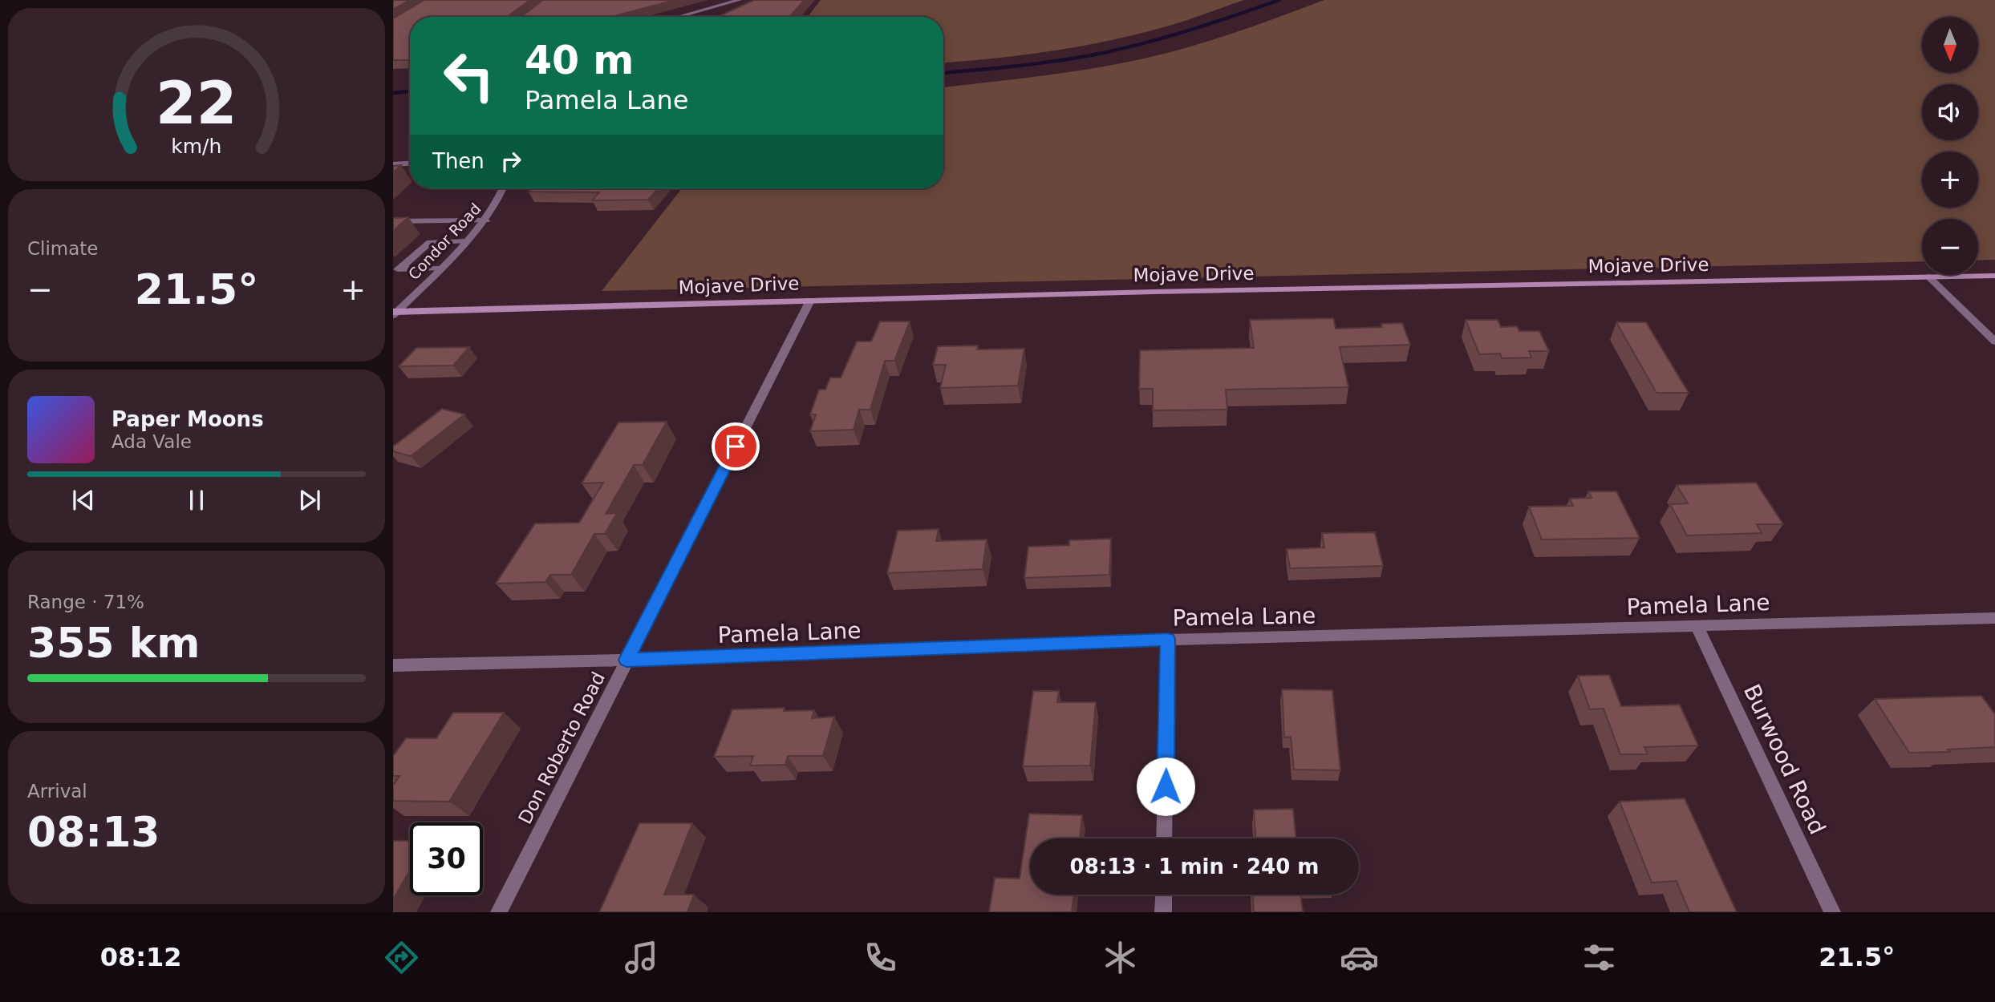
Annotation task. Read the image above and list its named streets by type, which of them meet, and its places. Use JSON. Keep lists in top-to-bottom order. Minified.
{"streets":{"main road":["Mojave Drive"],"street":["Condor Road","Pamela Lane","Don Roberto Road","Burwood Road"]},"crossings":[["Condor Road","Mojave Drive"],["Mojave Drive","Don Roberto Road"],["Pamela Lane","Don Roberto Road"],["Pamela Lane","Burwood Road"]],"north":"bottom","page":{"map_buttons":["+","−"],"turn":["40 m","Pamela Lane"],"then":"Then","tile":["Climate",["Range · 71%","355 km"],["Arrival","08:13"]],"heat":["−","21.5°","+"],"song":["Paper Moons","Ada Vale"],"limit":"30","trip":"08:13 · 1 min · 240 m","tabs":["08:12","21.5°"],"gauge":["22","km/h"]}}
